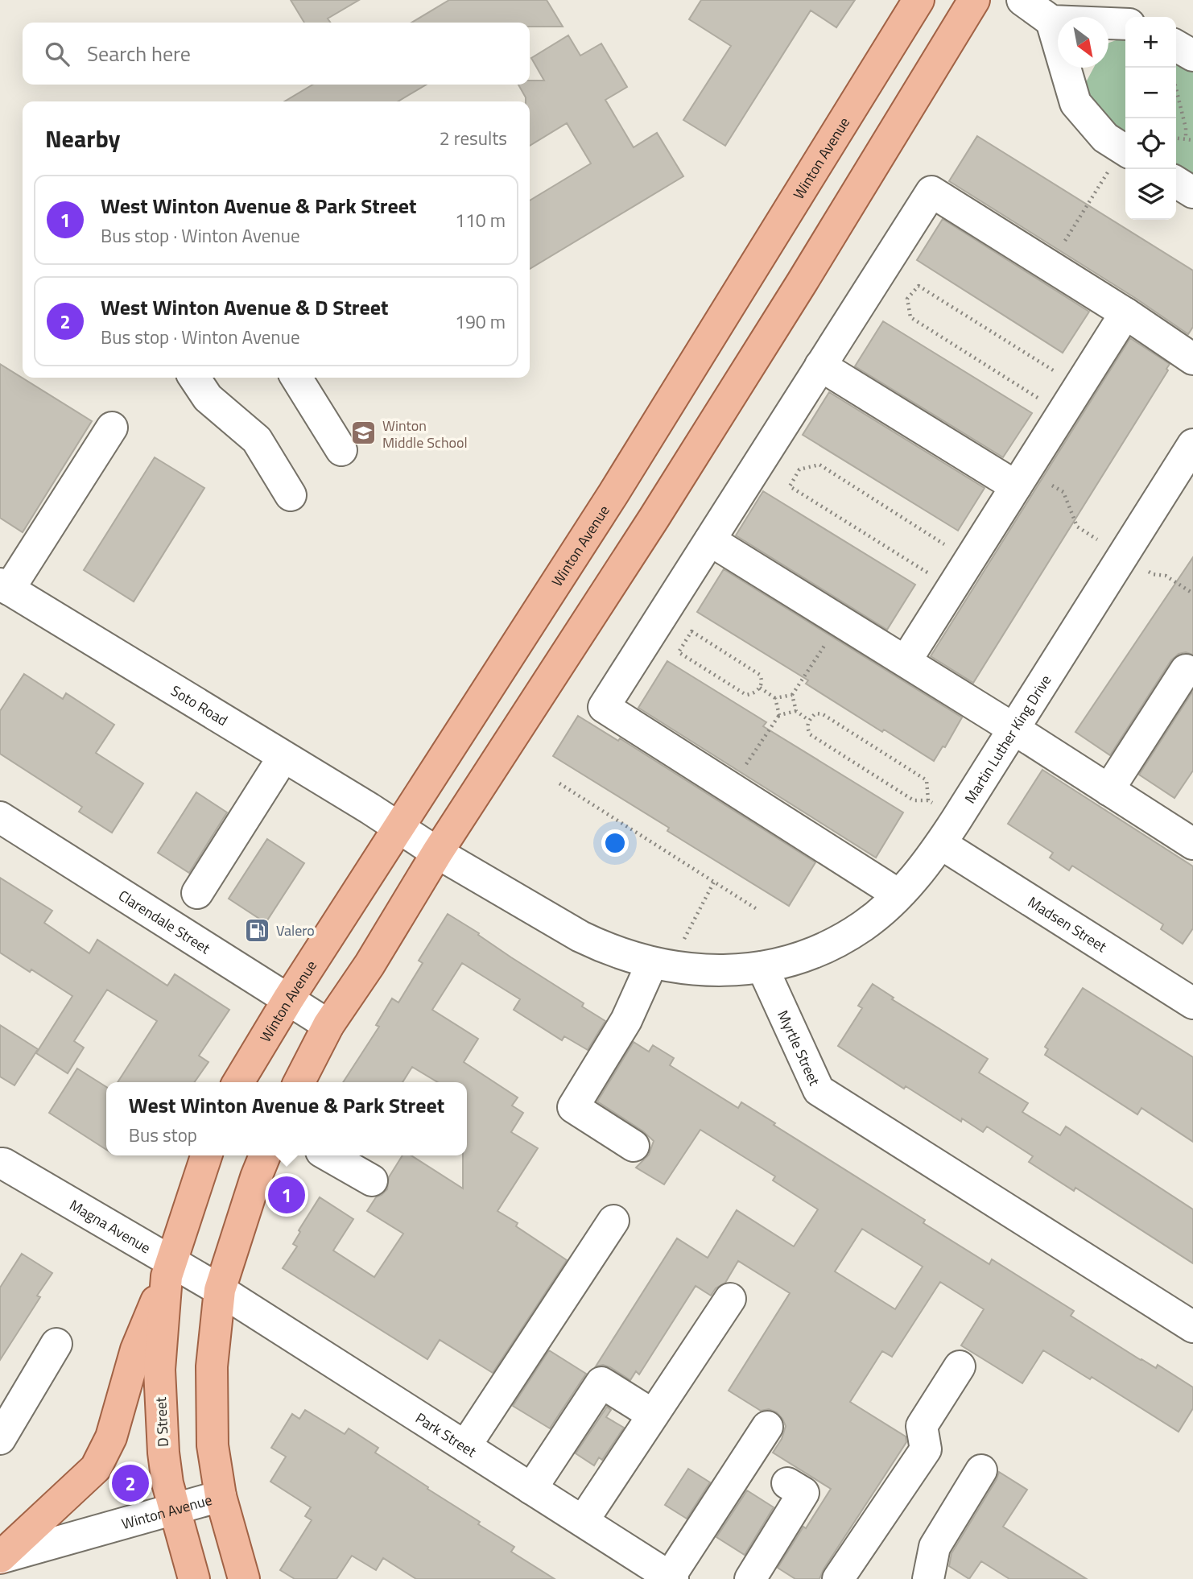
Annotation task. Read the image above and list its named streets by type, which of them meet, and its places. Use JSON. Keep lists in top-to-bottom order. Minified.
{"streets":{"main road":["Winton Avenue","D Street"],"street":["Soto Road","Martin Luther King Drive","Clarendale Street","Madsen Street","Myrtle Street","Magna Avenue","Park Street"]},"crossings":[["Winton Avenue","Soto Road"],["Winton Avenue","Clarendale Street"],["Winton Avenue","Magna Avenue"],["Winton Avenue","D Street"],["Winton Avenue","Park Street"],["Martin Luther King Drive","Madsen Street"],["Martin Luther King Drive","Myrtle Street"],["Magna Avenue","D Street"],["Magna Avenue","Park Street"]],"places":{"school or university":["Winton Middle School"],"fuel station":["Valero"]},"north":"bottom right","page":{"map_buttons":["+","−"],"search":"Search here","heading":["Nearby","2 results"],"list":[{"mark":"1","name":"West Winton Avenue & Park Street","note":"Bus stop · Winton Avenue","value":"110 m"},{"mark":"2","name":"West Winton Avenue & D Street","note":"Bus stop · Winton Avenue","value":"190 m"}],"popup":["West Winton Avenue & Park Street","Bus stop"],"pins":["1","2"]}}
